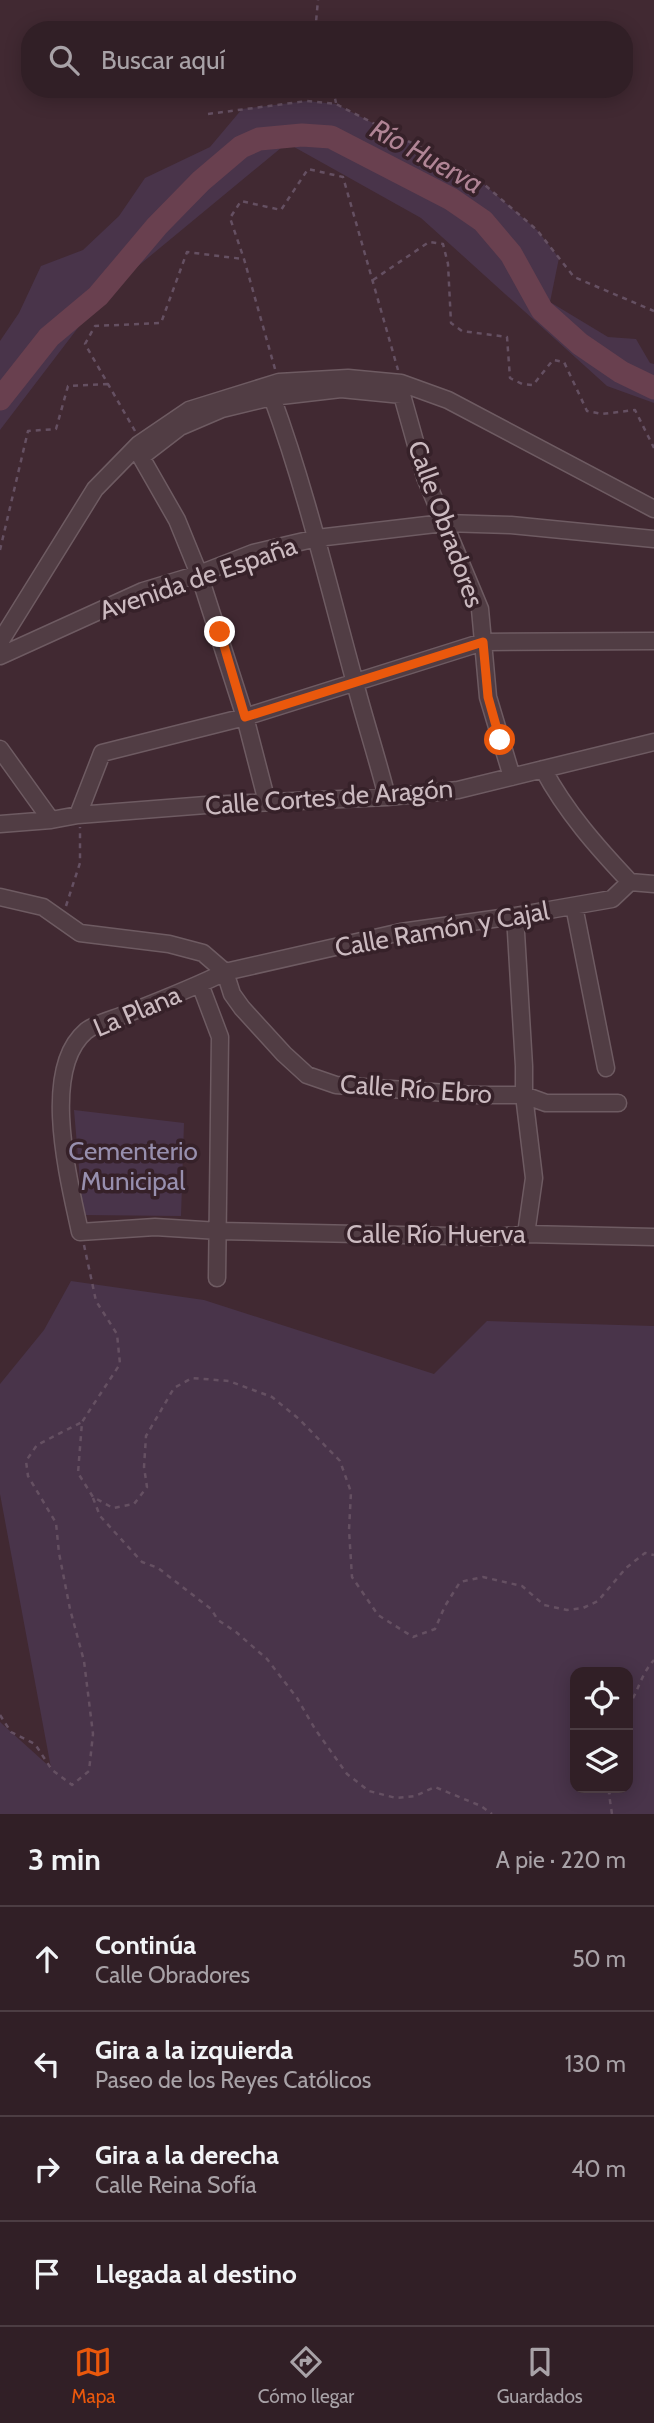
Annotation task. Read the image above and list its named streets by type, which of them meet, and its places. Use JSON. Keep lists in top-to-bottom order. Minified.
{"streets":{"street":["Calle Obradores","Avenida de España","Calle Cortes de Aragón","Calle Ramón y Cajal","La Plana","Calle Río Ebro","Calle Río Huerva"]},"crossings":[["Calle Obradores","Avenida de España"],["Calle Obradores","Calle Cortes de Aragón"],["Calle Ramón y Cajal","La Plana"],["Calle Ramón y Cajal","Calle Río Ebro"],["La Plana","Calle Río Ebro"],["La Plana","Calle Río Huerva"]],"water":["Río Huerva"],"parks":["Cementerio Municipal"],"page":{"search":"Buscar aquí","heading":["3 min","A pie · 220 m"],"list":[["Continúa","Calle Obradores","50 m"],["Gira a la izquierda","Paseo de los Reyes Católicos","130 m"],["Gira a la derecha","Calle Reina Sofía","40 m"],"Llegada al destino"],"nav":["Mapa","Cómo llegar","Guardados"]}}
